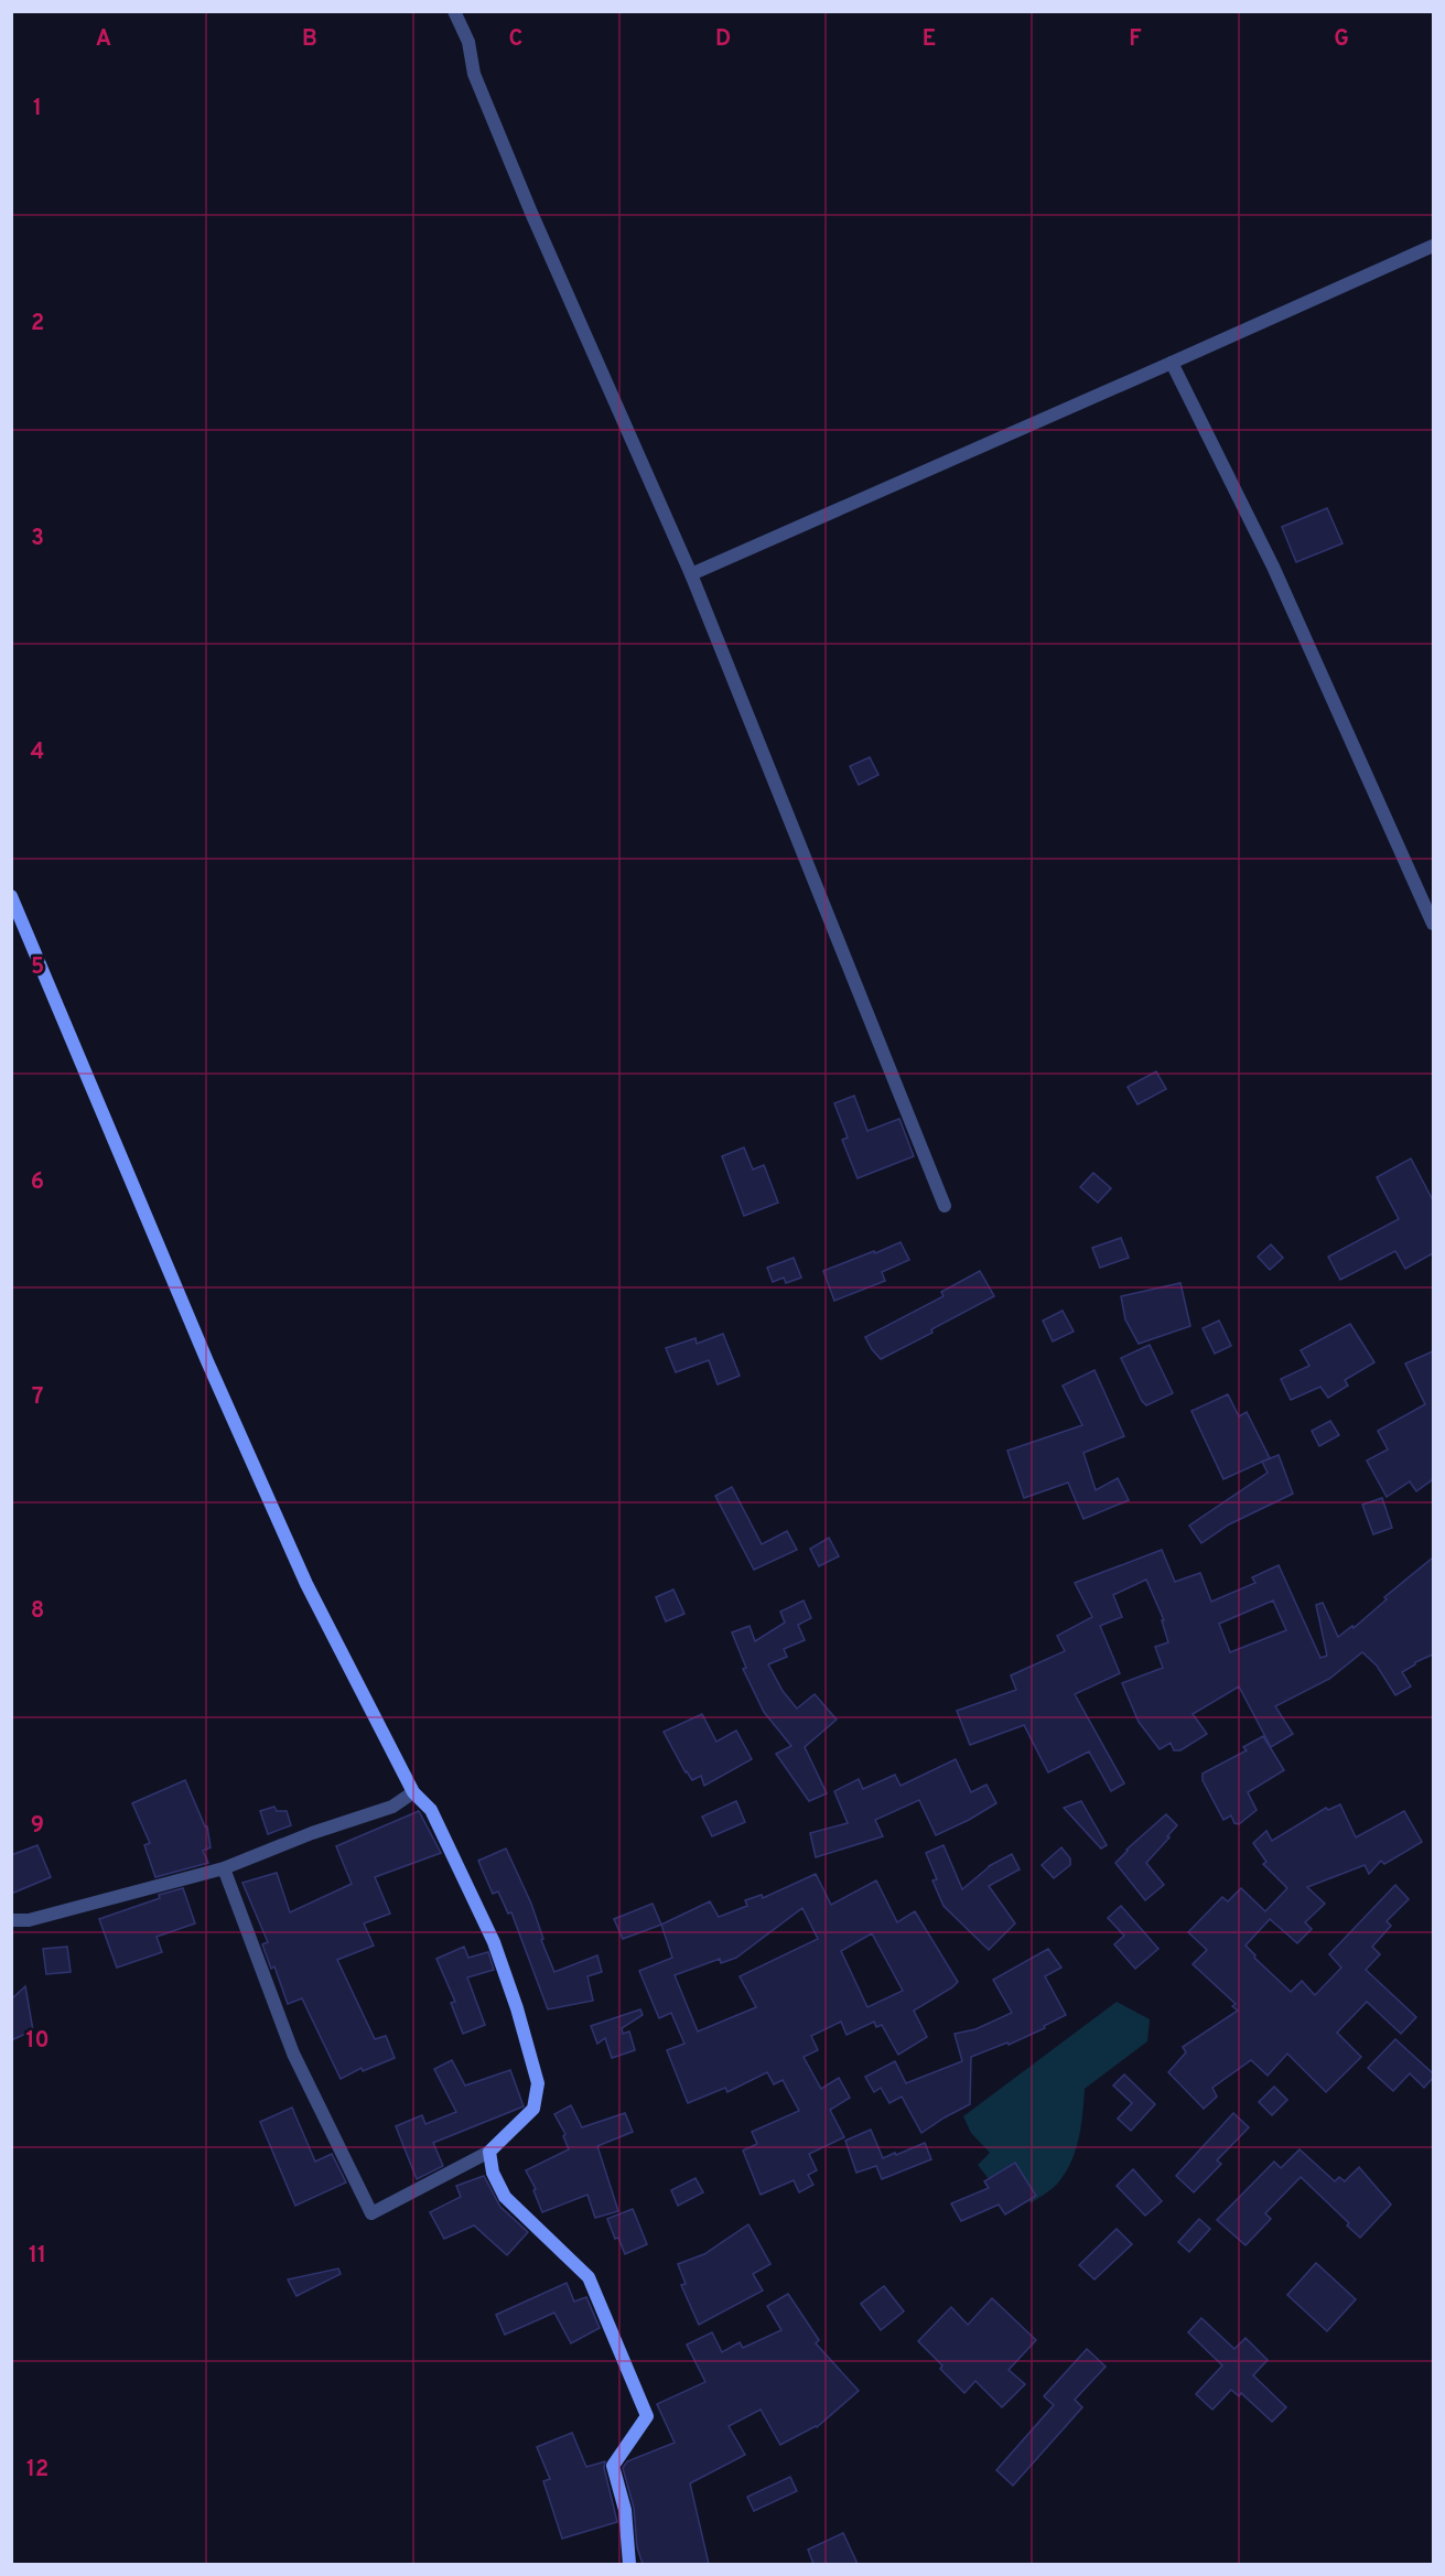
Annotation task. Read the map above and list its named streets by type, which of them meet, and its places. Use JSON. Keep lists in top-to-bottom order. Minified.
{"grid":{"columns":["A","B","C","D","E","F","G"],"rows":["1","2","3","4","5","6","7","8","9","10","11","12"]}}
